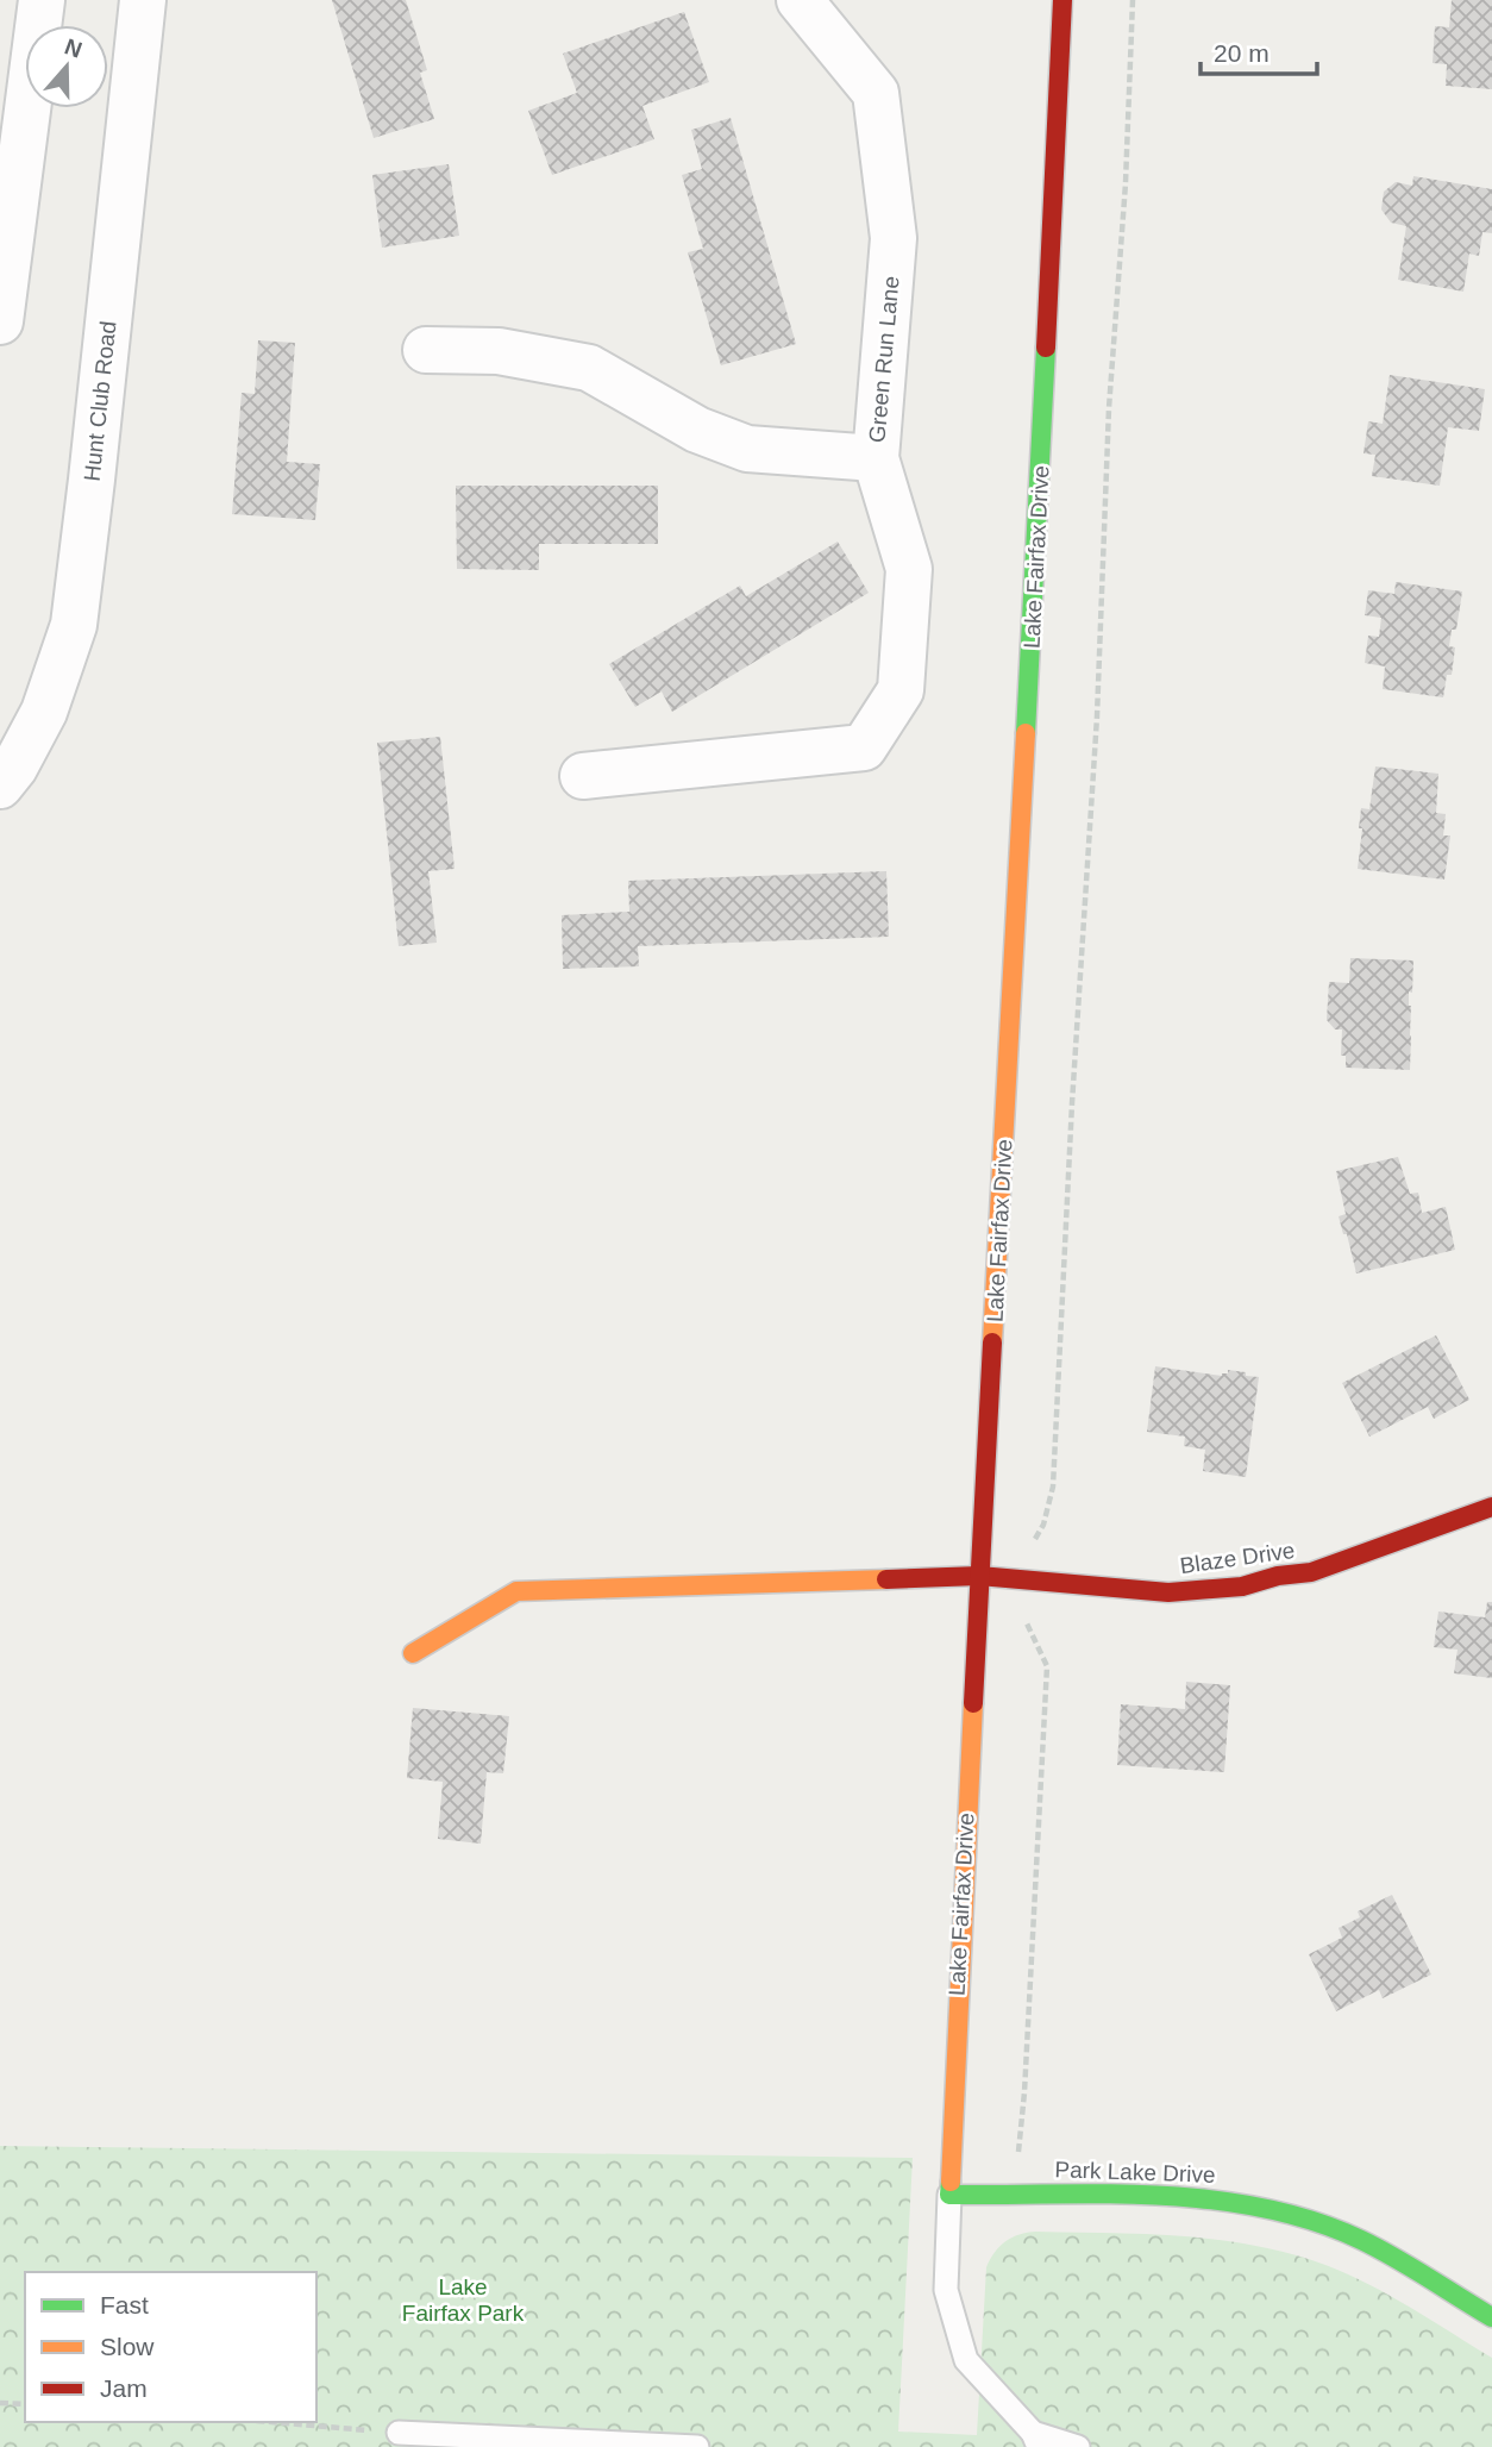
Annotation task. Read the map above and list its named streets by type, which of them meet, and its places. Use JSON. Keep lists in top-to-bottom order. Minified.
{"streets":{"street":["Green Run Lane","Hunt Club Road","Lake Fairfax Drive","Blaze Drive","Park Lake Drive"]},"crossings":[["Lake Fairfax Drive","Blaze Drive"],["Lake Fairfax Drive","Park Lake Drive"]],"parks":["Lake Fairfax Park"],"legend":["Fast","Slow","Jam"],"scale_bar":"20 m","north":"top"}
